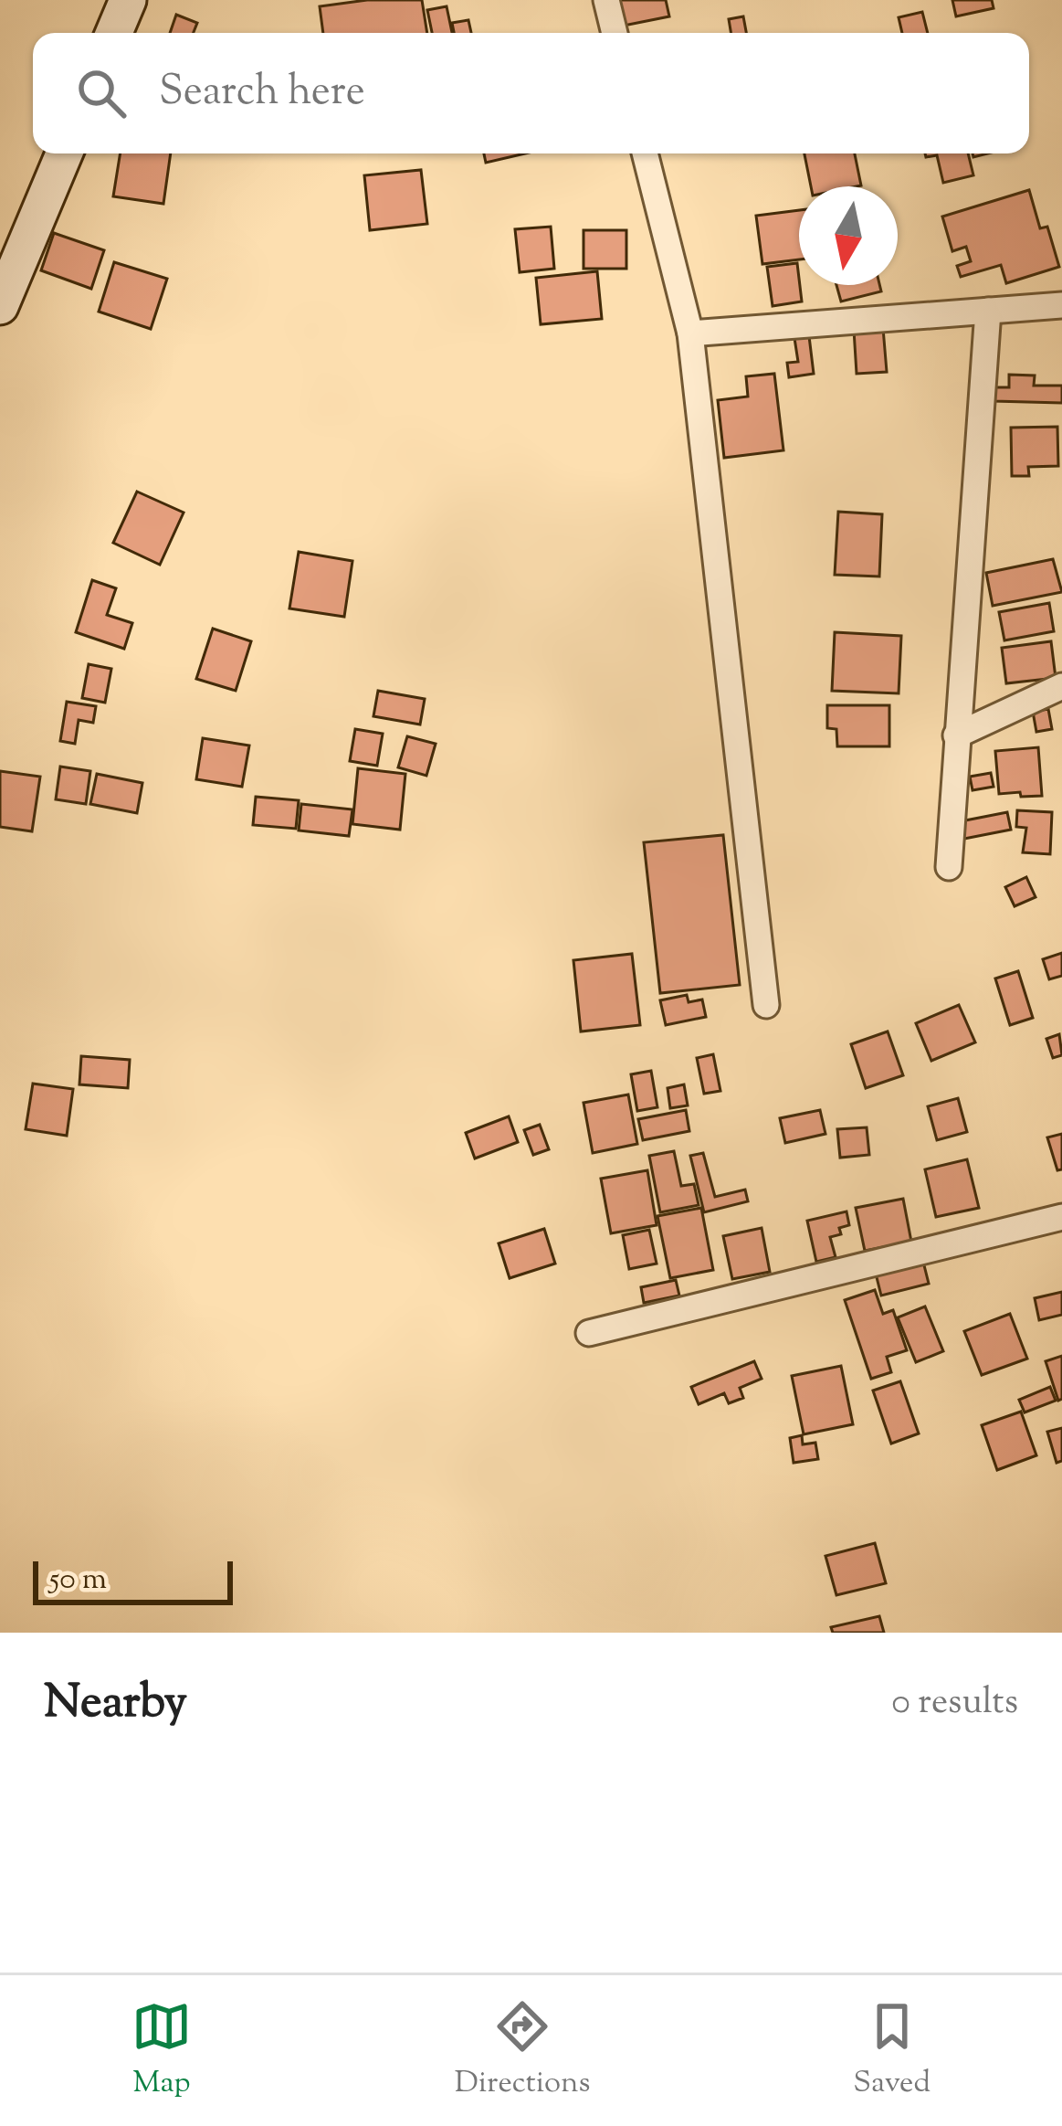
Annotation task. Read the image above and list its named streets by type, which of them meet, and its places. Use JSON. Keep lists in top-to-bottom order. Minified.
{"scale_bar":"50 m","north":"bottom","page":{"search":"Search here","scale":"50 m","heading":["Nearby","0 results"],"nav":["Map","Directions","Saved"]}}
